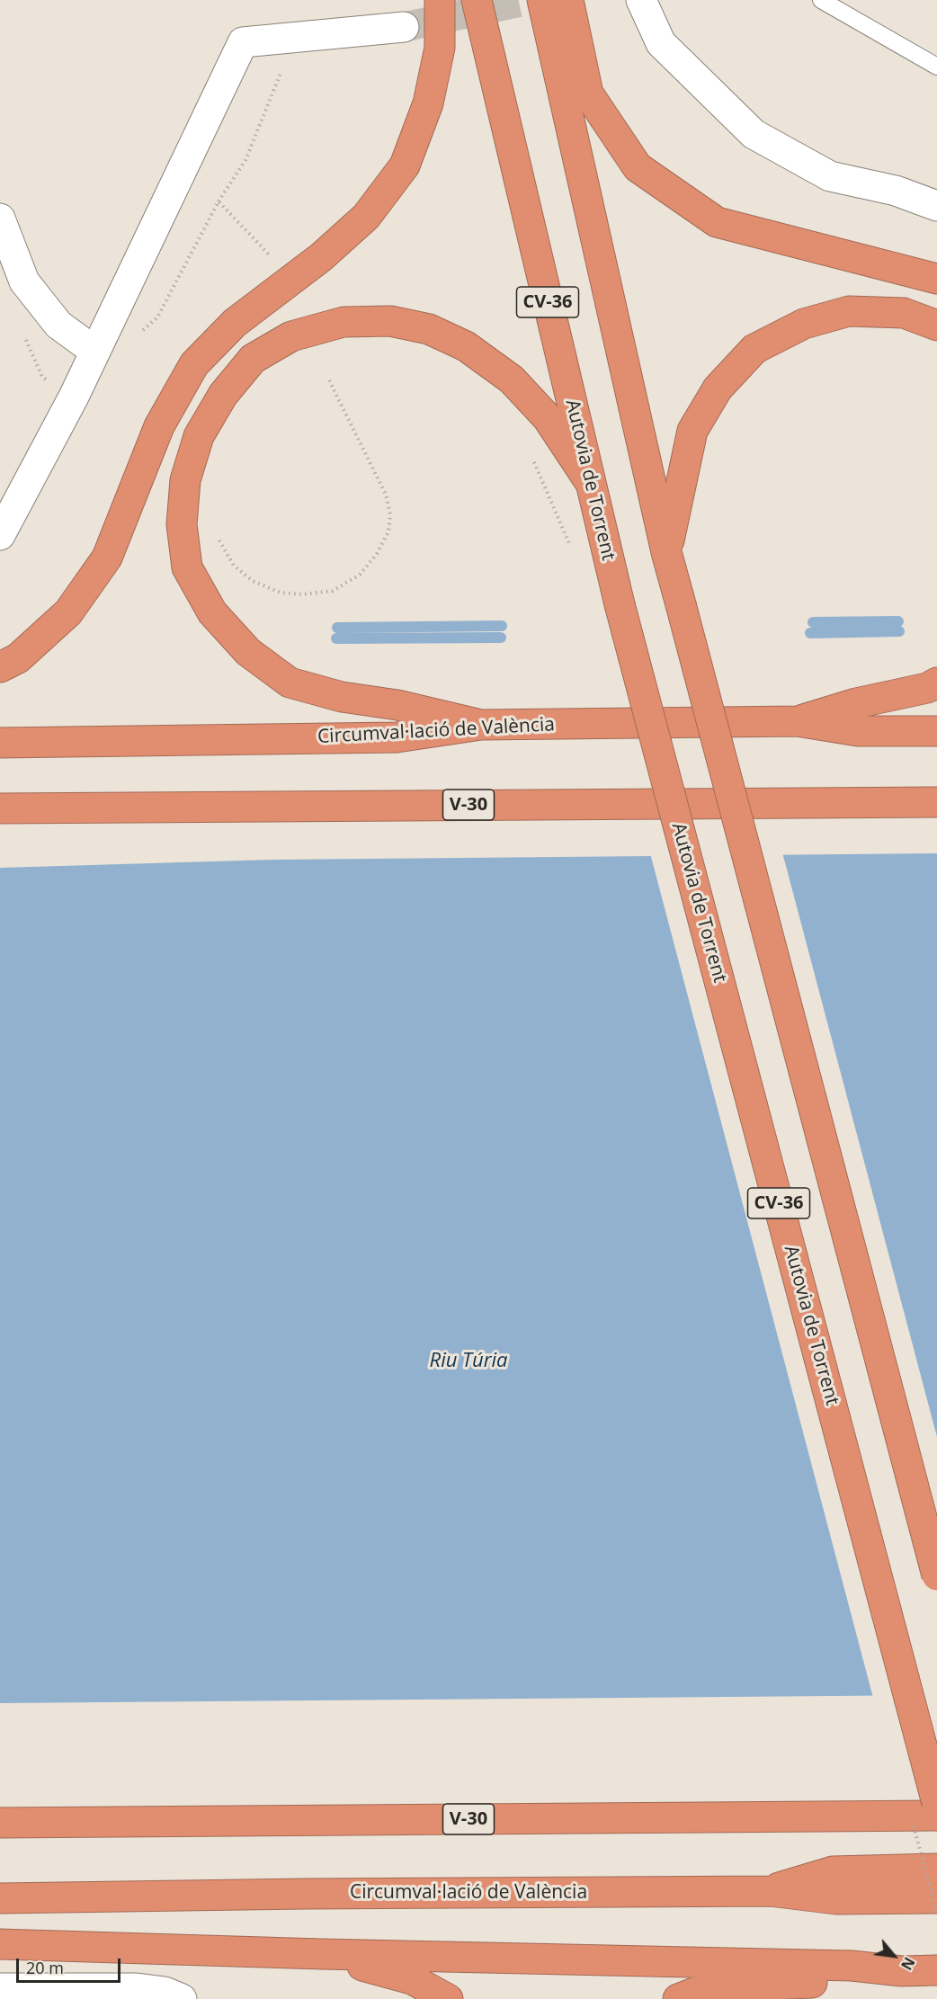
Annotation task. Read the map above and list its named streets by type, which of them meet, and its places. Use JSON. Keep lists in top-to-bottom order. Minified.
{"streets":{"highway":["CV-36","Autovia de Torrent","Circumval·lació de València","V-30"]},"water":["Riu Túria"],"scale_bar":"20 m","north":"bottom right"}
